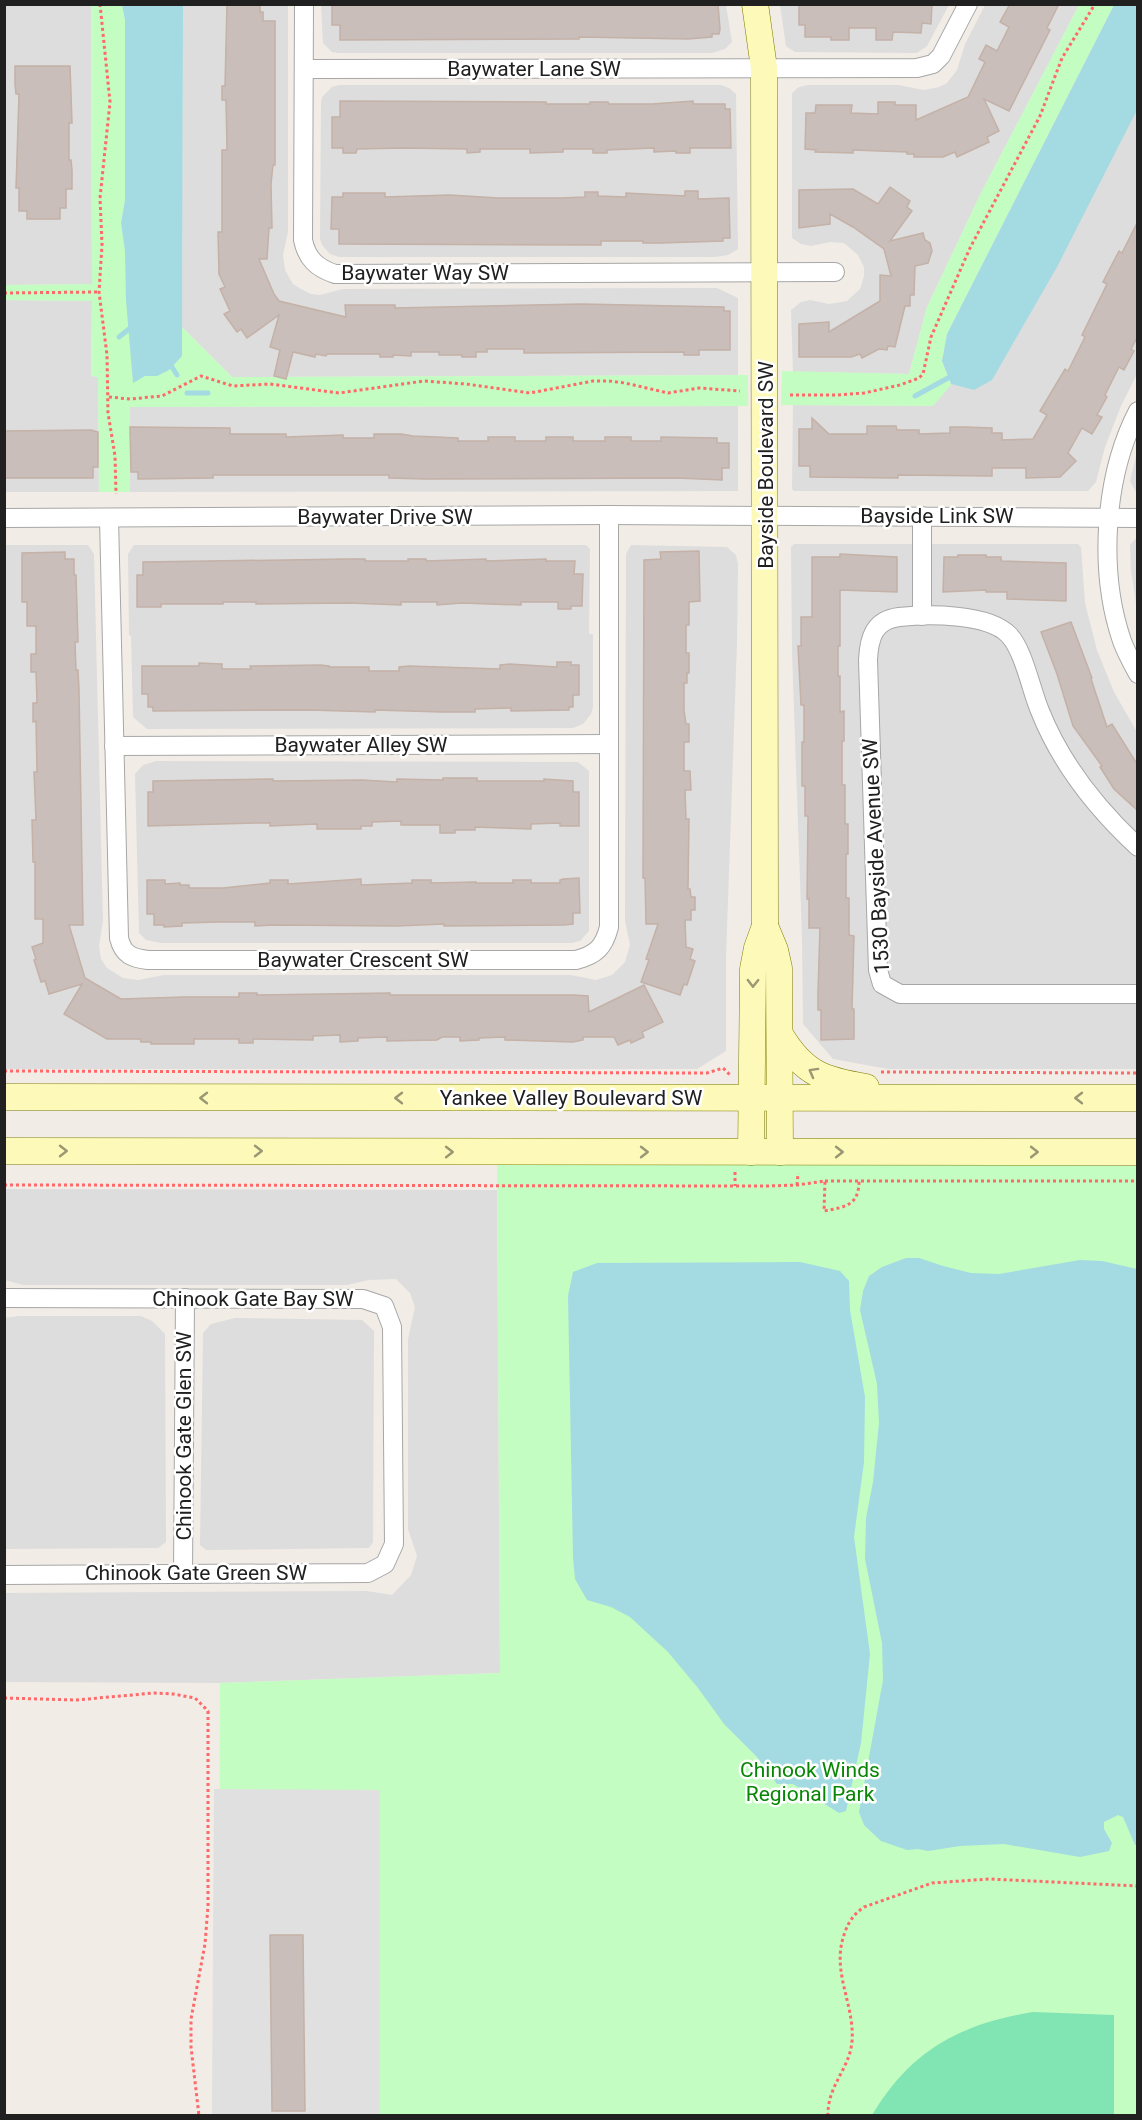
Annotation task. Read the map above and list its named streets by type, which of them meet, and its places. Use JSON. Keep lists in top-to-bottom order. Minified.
{"streets":{"main road":["Bayside Boulevard SW","Yankee Valley Boulevard SW"],"street":["Baywater Lane SW","Baywater Way SW","Bayside Link SW","Baywater Drive SW","Baywater Alley SW","1530 Bayside Avenue SW","Baywater Crescent SW","Chinook Gate Bay SW","Chinook Gate Glen SW","Chinook Gate Green SW"]},"crossings":[["Baywater Lane SW","Baywater Way SW"],["Baywater Lane SW","Bayside Boulevard SW"],["Baywater Way SW","Bayside Boulevard SW"],["Bayside Boulevard SW","Bayside Link SW"],["Bayside Boulevard SW","Baywater Drive SW"],["Bayside Boulevard SW","Yankee Valley Boulevard SW"],["Bayside Link SW","Baywater Drive SW"],["Baywater Drive SW","Baywater Crescent SW"],["Baywater Alley SW","Baywater Crescent SW"],["Chinook Gate Bay SW","Chinook Gate Glen SW"],["Chinook Gate Bay SW","Chinook Gate Green SW"],["Chinook Gate Glen SW","Chinook Gate Green SW"]],"parks":["Chinook Winds Regional Park"]}
